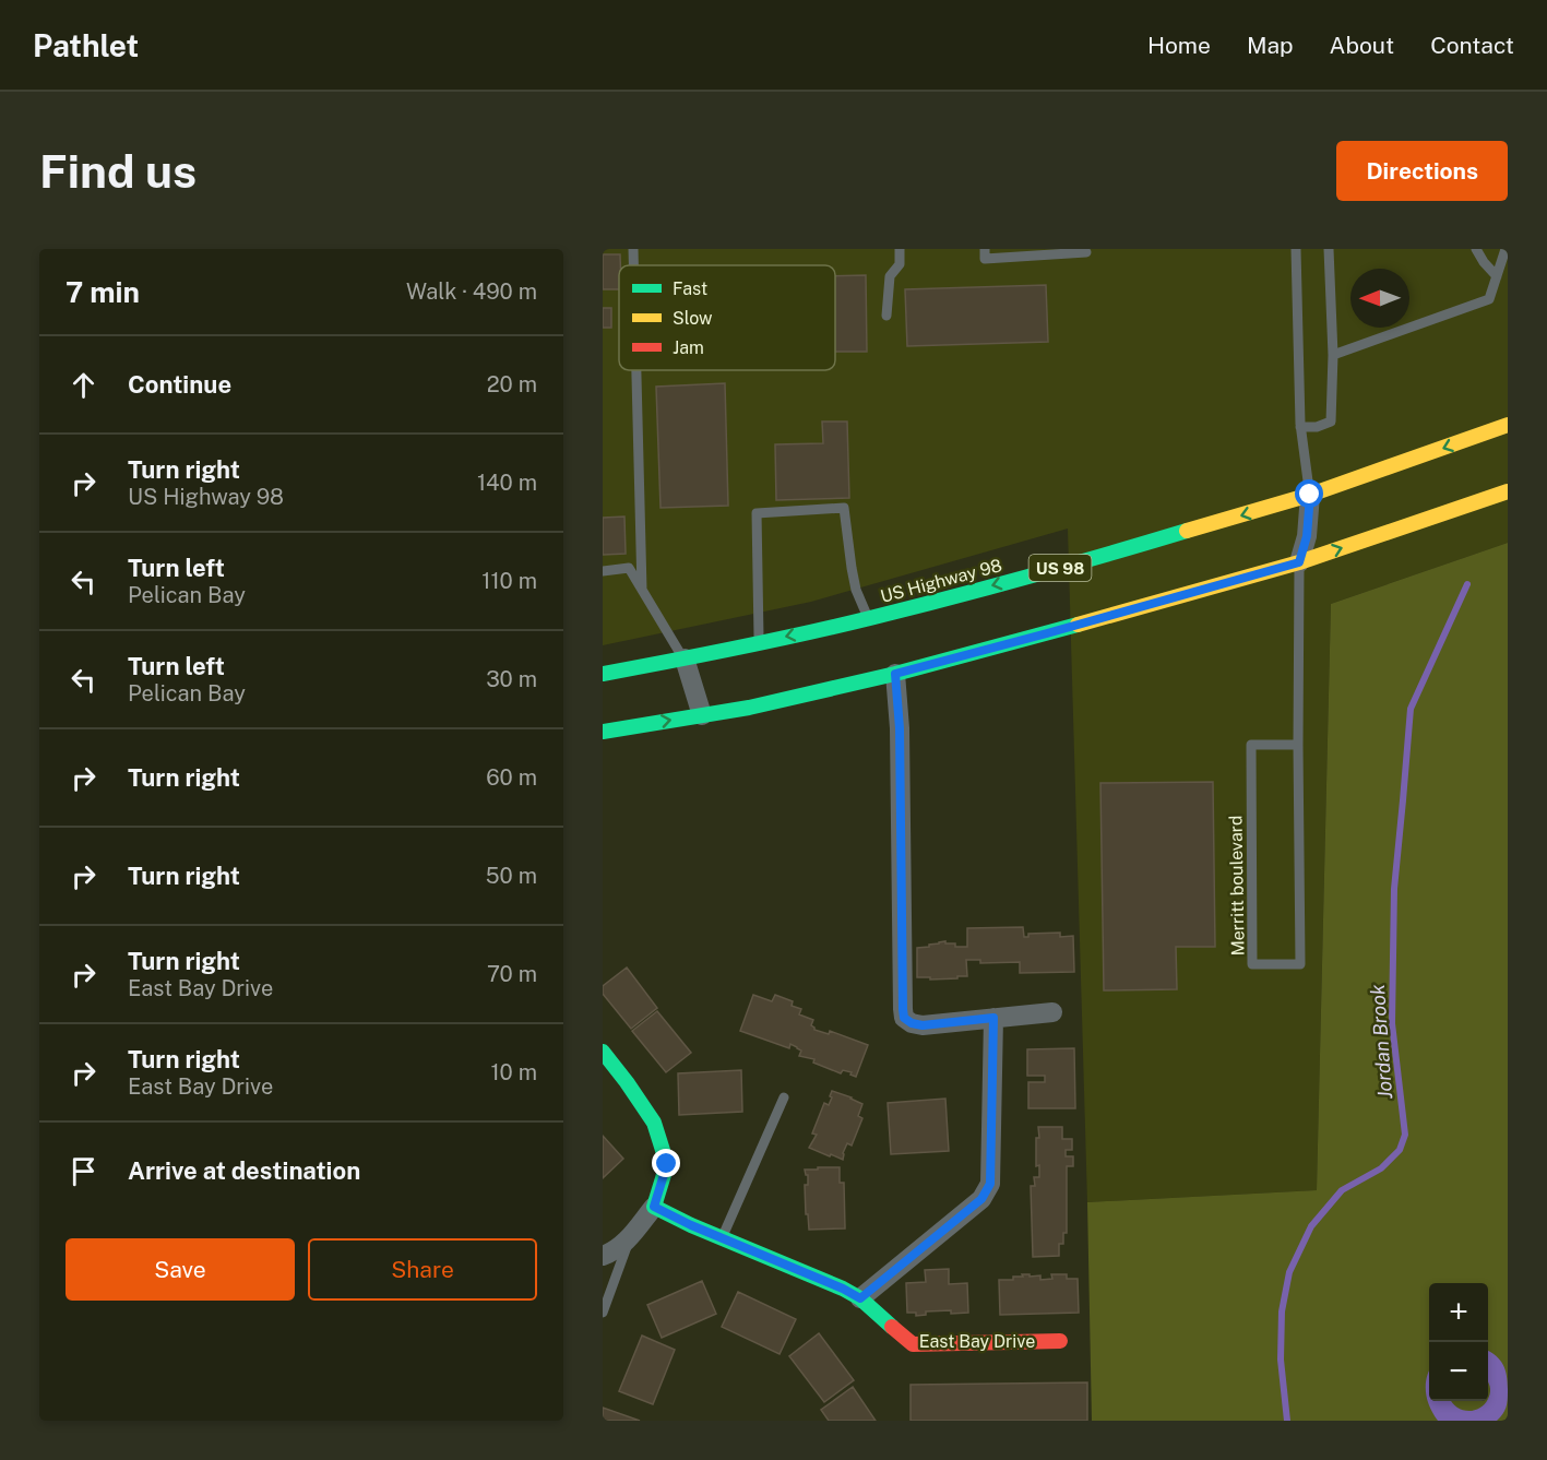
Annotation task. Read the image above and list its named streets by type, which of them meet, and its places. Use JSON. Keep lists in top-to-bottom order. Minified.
{"streets":{"main road":["US 98","US Highway 98","East Bay Drive"],"lane":["Merritt boulevard"]},"water":["Jordan Brook"],"legend":["Fast","Slow","Jam"],"north":"left","page":{"header":"Pathlet","nav":["Home","Map","About","Contact"],"buttons":["Directions",["Save","Share"]],"title":"Find us","heading":["7 min","Walk · 490 m"],"list":[["Continue","20 m"],["Turn right","US Highway 98","140 m"],["Turn left","Pelican Bay","110 m"],["Turn left","Pelican Bay","30 m"],["Turn right","60 m"],["Turn right","50 m"],["Turn right","East Bay Drive","70 m"],["Turn right","East Bay Drive","10 m"],"Arrive at destination"],"map_buttons":["+","−"]}}
